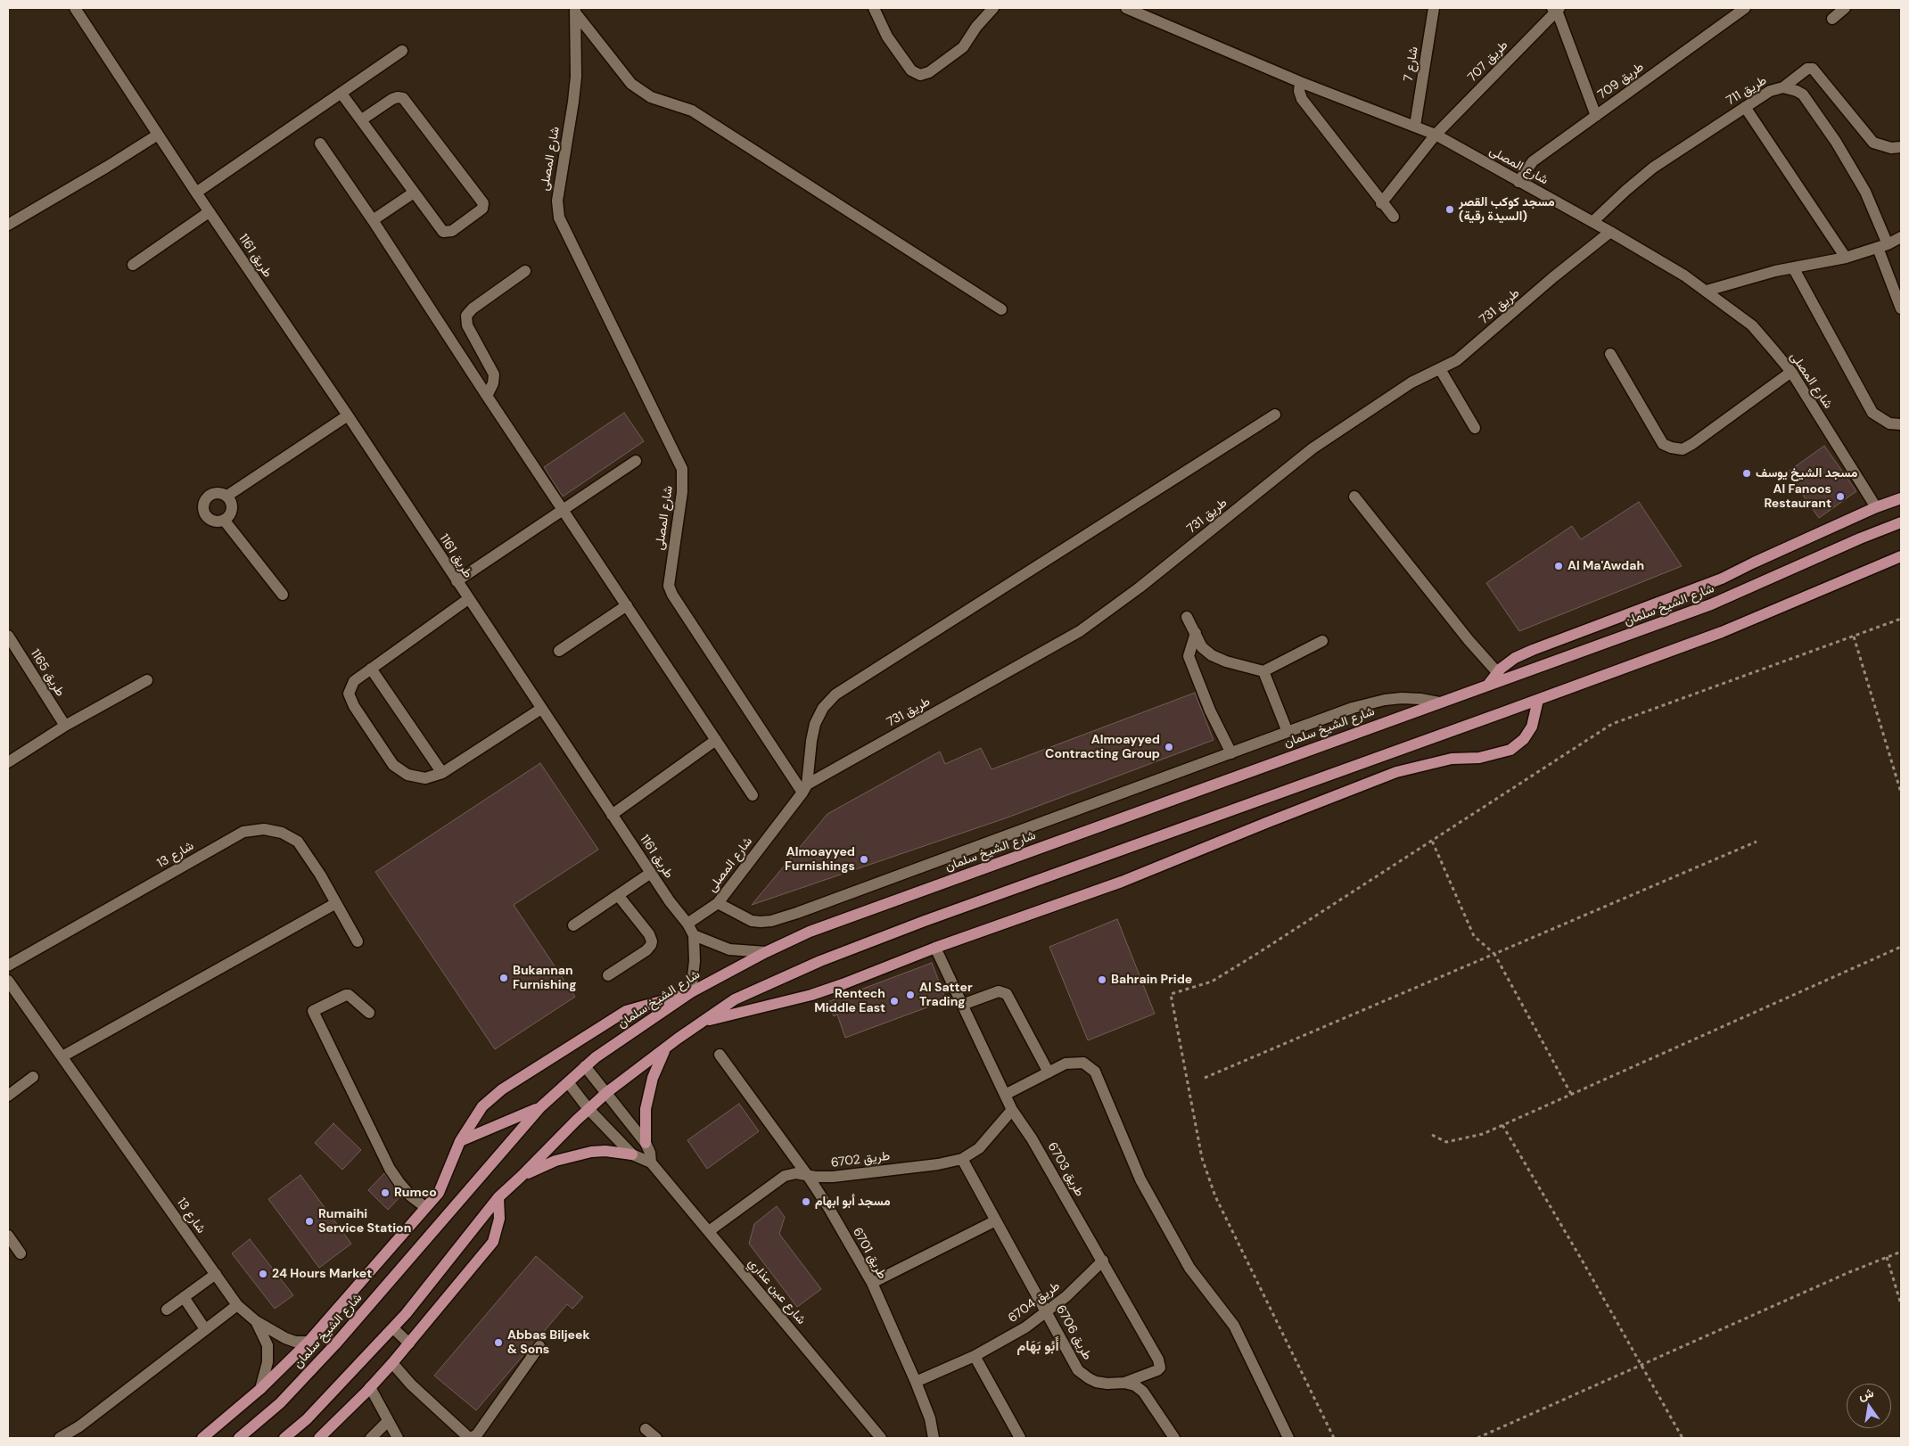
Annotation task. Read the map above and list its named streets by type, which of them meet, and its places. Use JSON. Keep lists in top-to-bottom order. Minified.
{"streets":{"main road":["شارع الشيخ سلمان"],"street":["طريق 707","شارع 7","طريق 709","طريق 711","شارع المصلى","طريق 1161","طريق 731","طريق 1165","شارع 13","طريق 6702","طريق 6703","طريق 6701","شارع عين عذاري","طريق 6704","طريق 6706"]},"crossings":[["طريق 707","شارع المصلى"],["شارع 7","شارع المصلى"],["طريق 709","شارع المصلى"],["طريق 711","شارع المصلى"],["شارع المصلى","طريق 1161"],["شارع المصلى","طريق 731"],["طريق 1161","شارع الشيخ سلمان"],["شارع الشيخ سلمان","شارع عين عذاري"],["طريق 6702","طريق 6703"],["طريق 6702","طريق 6701"],["طريق 6702","شارع عين عذاري"],["طريق 6702","طريق 6706"],["طريق 6703","طريق 6704"],["طريق 6703","طريق 6706"],["طريق 6701","طريق 6704"],["طريق 6704","طريق 6706"]],"districts":["أَبُو بَهَام"],"places":["مسجد كوكب القصر (السيدة رقية)","مسجد الشيخ يوسف","Al Fanoos Restaurant","Al Ma'Awdah","Almoayyed Contracting Group","Almoayyed Furnishings","Bukannan Furnishing","Bahrain Pride","Al Satter Trading","Rentech Middle East","Rumco","مسجد أبو ابهام","Rumaihi Service Station","24 Hours Market","Abbas Biljeek & Sons"],"north":"top"}
